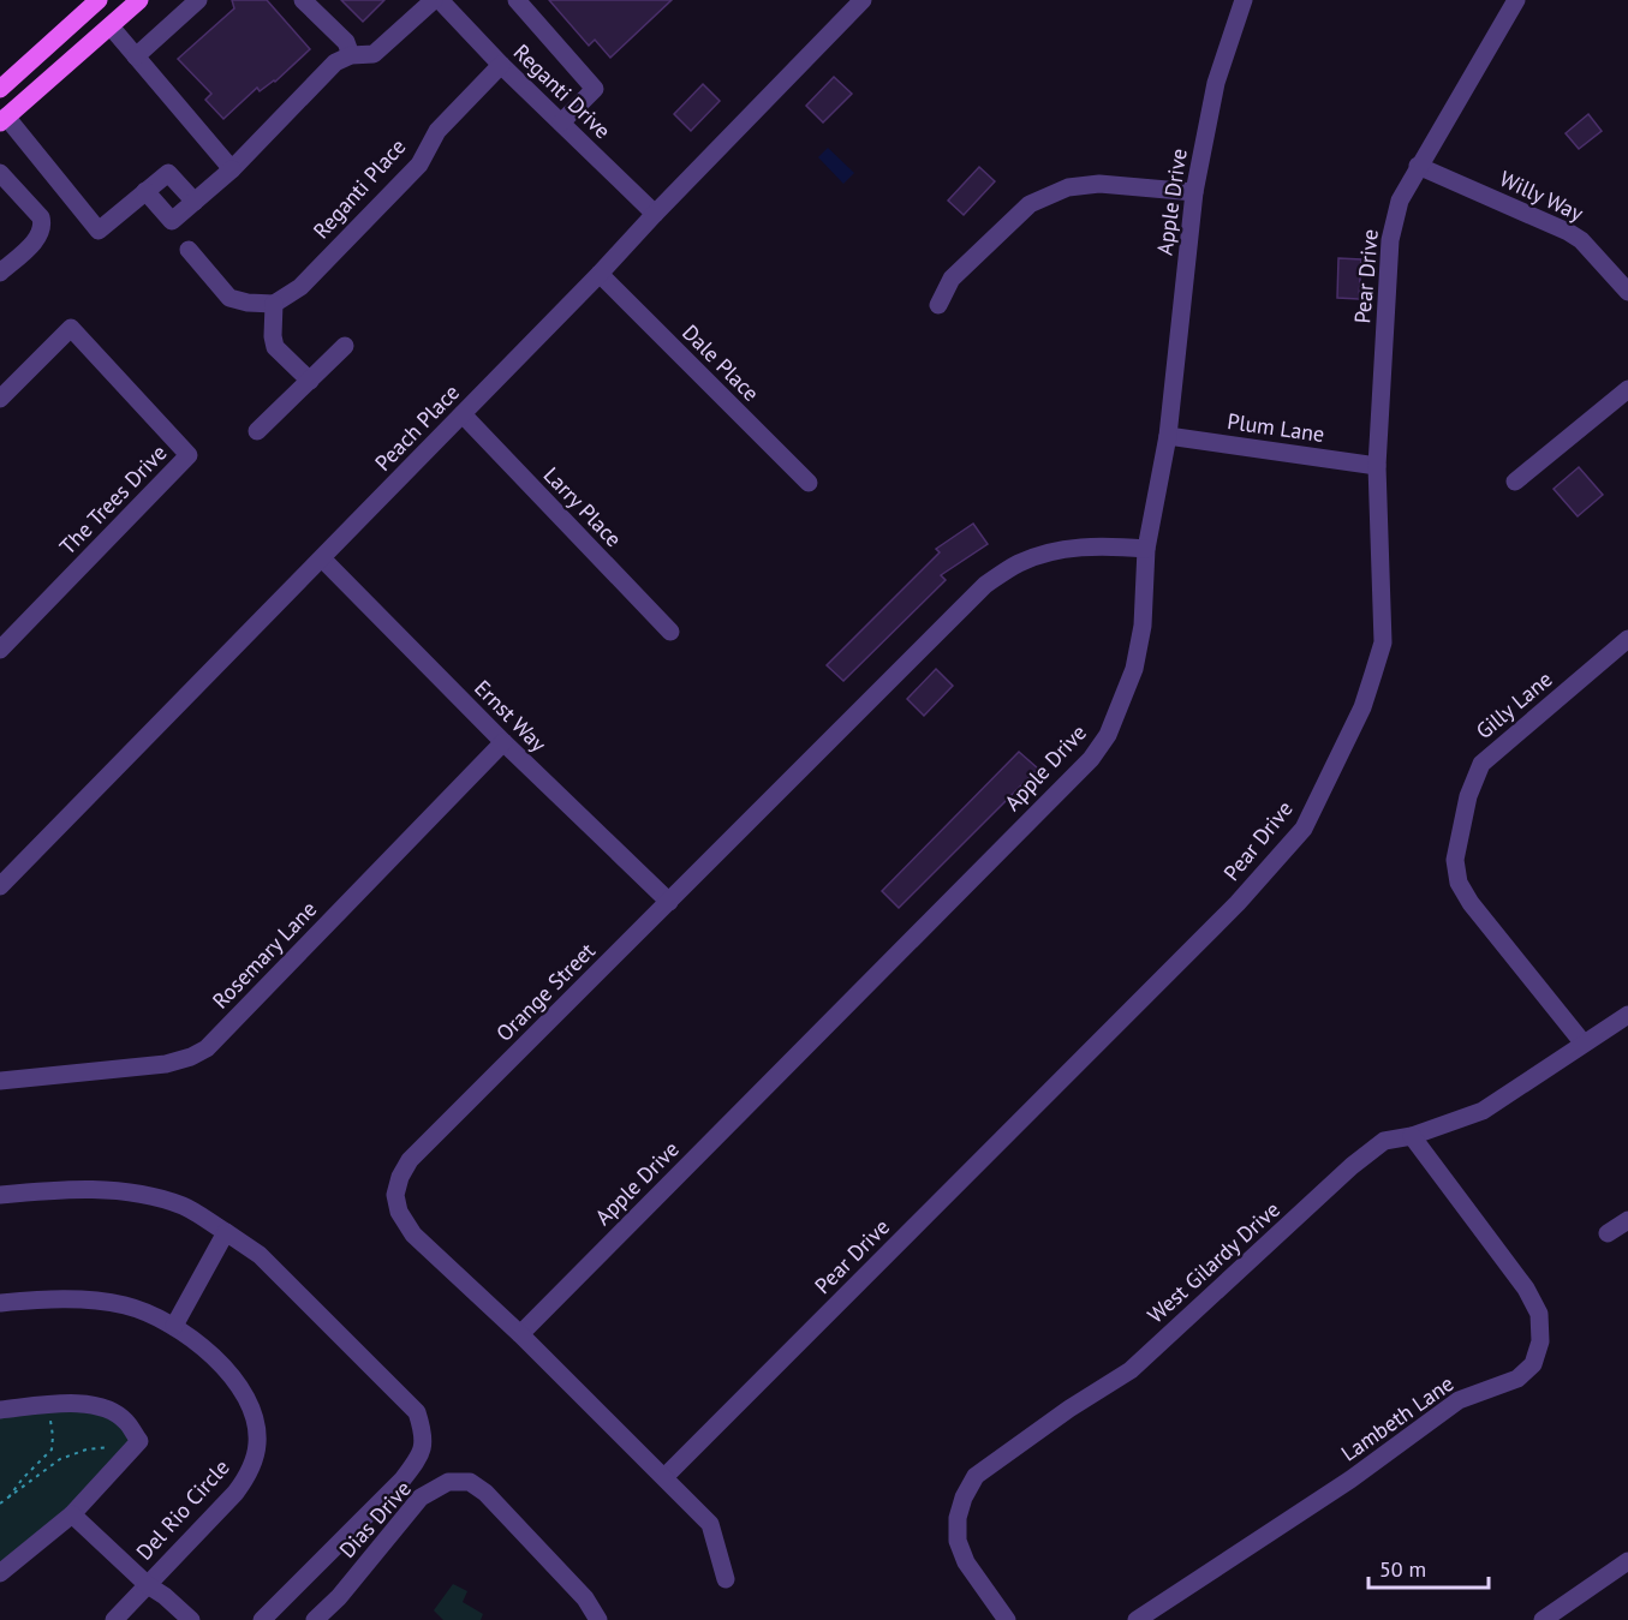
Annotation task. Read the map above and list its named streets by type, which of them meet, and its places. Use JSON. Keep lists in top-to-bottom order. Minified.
{"streets":{"street":["Reganti Drive","Reganti Place","Willy Way","Apple Drive","Pear Drive","Dale Place","Peach Place","Plum Lane","The Trees Drive","Larry Place","Gilly Lane","Ernst Way","Rosemary Lane","Orange Street","West Gilardy Drive","Lambeth Lane","Del Rio Circle","Dias Drive"]},"crossings":[["Reganti Drive","Reganti Place"],["Reganti Drive","Peach Place"],["Willy Way","Pear Drive"],["Apple Drive","Plum Lane"],["Apple Drive","Orange Street"],["Pear Drive","Plum Lane"],["Pear Drive","Orange Street"],["Dale Place","Peach Place"],["Peach Place","Larry Place"],["Peach Place","Ernst Way"],["Gilly Lane","West Gilardy Drive"],["Ernst Way","Rosemary Lane"],["Ernst Way","Orange Street"],["West Gilardy Drive","Lambeth Lane"]],"scale_bar":"50 m"}
